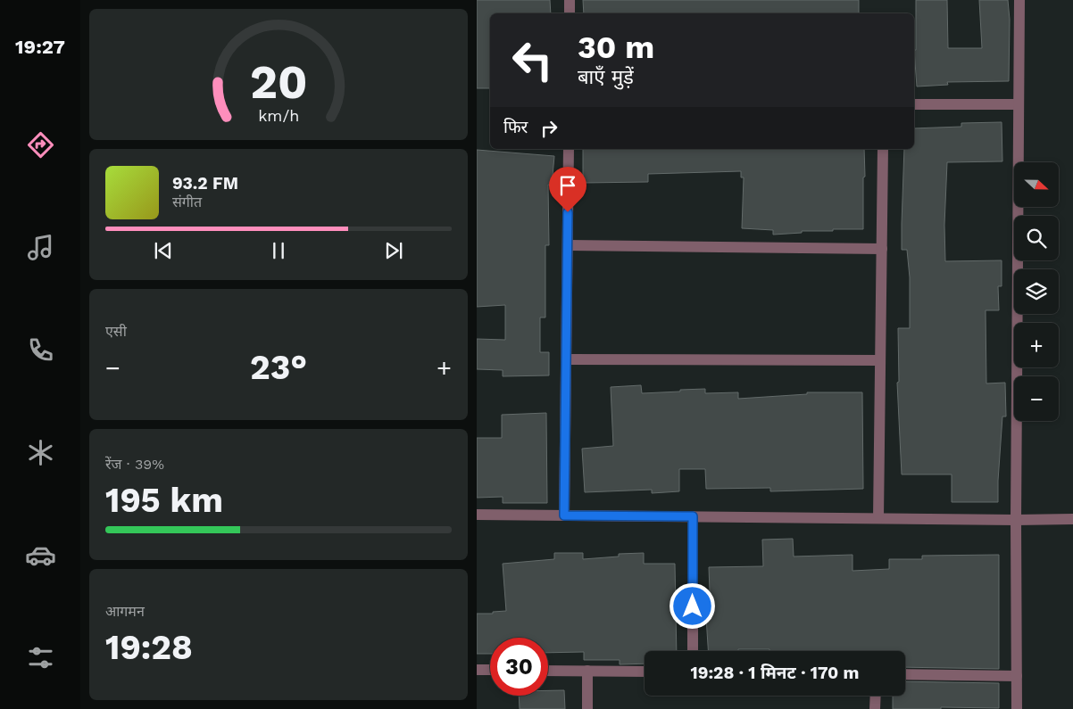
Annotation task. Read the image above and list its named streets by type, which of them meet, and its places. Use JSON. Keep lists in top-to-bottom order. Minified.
{"north":"right","page":{"tabs":"19:27","turn":["30 m","बाएँ मुड़ें"],"then":"फिर","map_buttons":["+","−"],"song":["93.2 FM","संगीत"],"tile":["एसी",["रेंज · 39%","195 km"],["आगमन","19:28"]],"heat":["−","23°","+"],"limit":"30","trip":"19:28 · 1 मिनट · 170 m","gauge":["20","km/h"]}}
